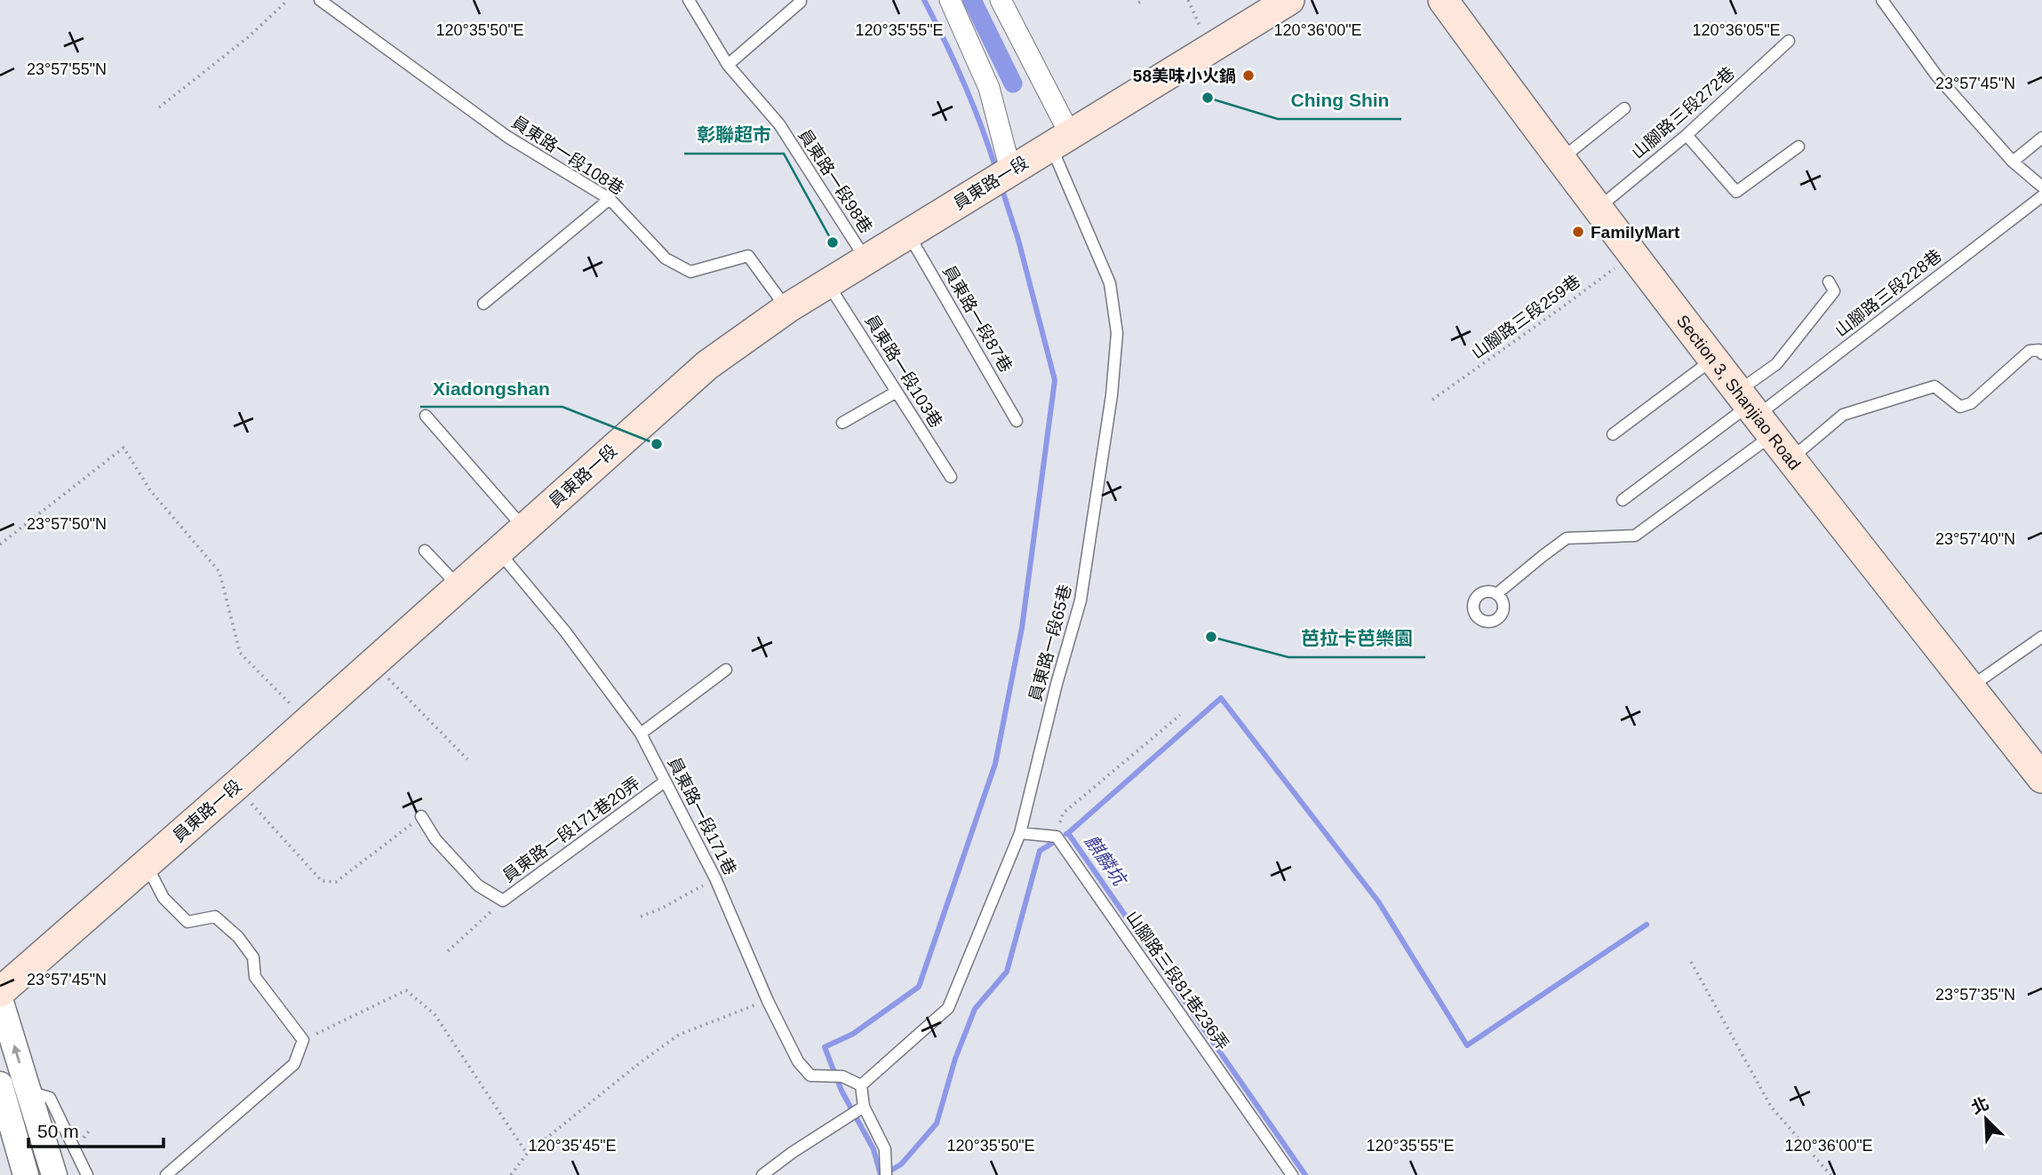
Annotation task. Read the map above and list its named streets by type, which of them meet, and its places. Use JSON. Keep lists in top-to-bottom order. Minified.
{"streets":{"main road":["員東路一段","Section 3, Shanjiao Road"],"lane":["山腳路三段272巷","員東路一段108巷","員東路一段98巷","山腳路三段228巷","員東路一段87巷","員東路一段103巷","員東路一段65巷","員東路一段171巷","員東路一段171巷20弄","山腳路三段81巷236弄"],"path":["山腳路三段259巷"]},"crossings":[["山腳路三段272巷","Section 3, Shanjiao Road"],["員東路一段108巷","員東路一段"],["員東路一段98巷","員東路一段"],["員東路一段","員東路一段87巷"],["員東路一段","員東路一段103巷"],["員東路一段","員東路一段65巷"],["員東路一段","員東路一段171巷"],["山腳路三段228巷","Section 3, Shanjiao Road"],["山腳路三段259巷","Section 3, Shanjiao Road"],["員東路一段65巷","員東路一段171巷"],["員東路一段171巷","員東路一段171巷20弄"]],"water":["麒麟坑"],"places":["58美味小火鍋","Ching Shin","FamilyMart","彰聯超市","Xiadongshan","芭拉卡芭樂園"],"scale_bar":"50 m","north":"top left","coordinates":["120°35'55\"E","120°36'00\"E","120°36'05\"E","120°35'50\"E","23°57'55\"N","23°57'45\"N","23°57'50\"N","23°57'40\"N","23°57'35\"N","120°35'45\"E"]}
